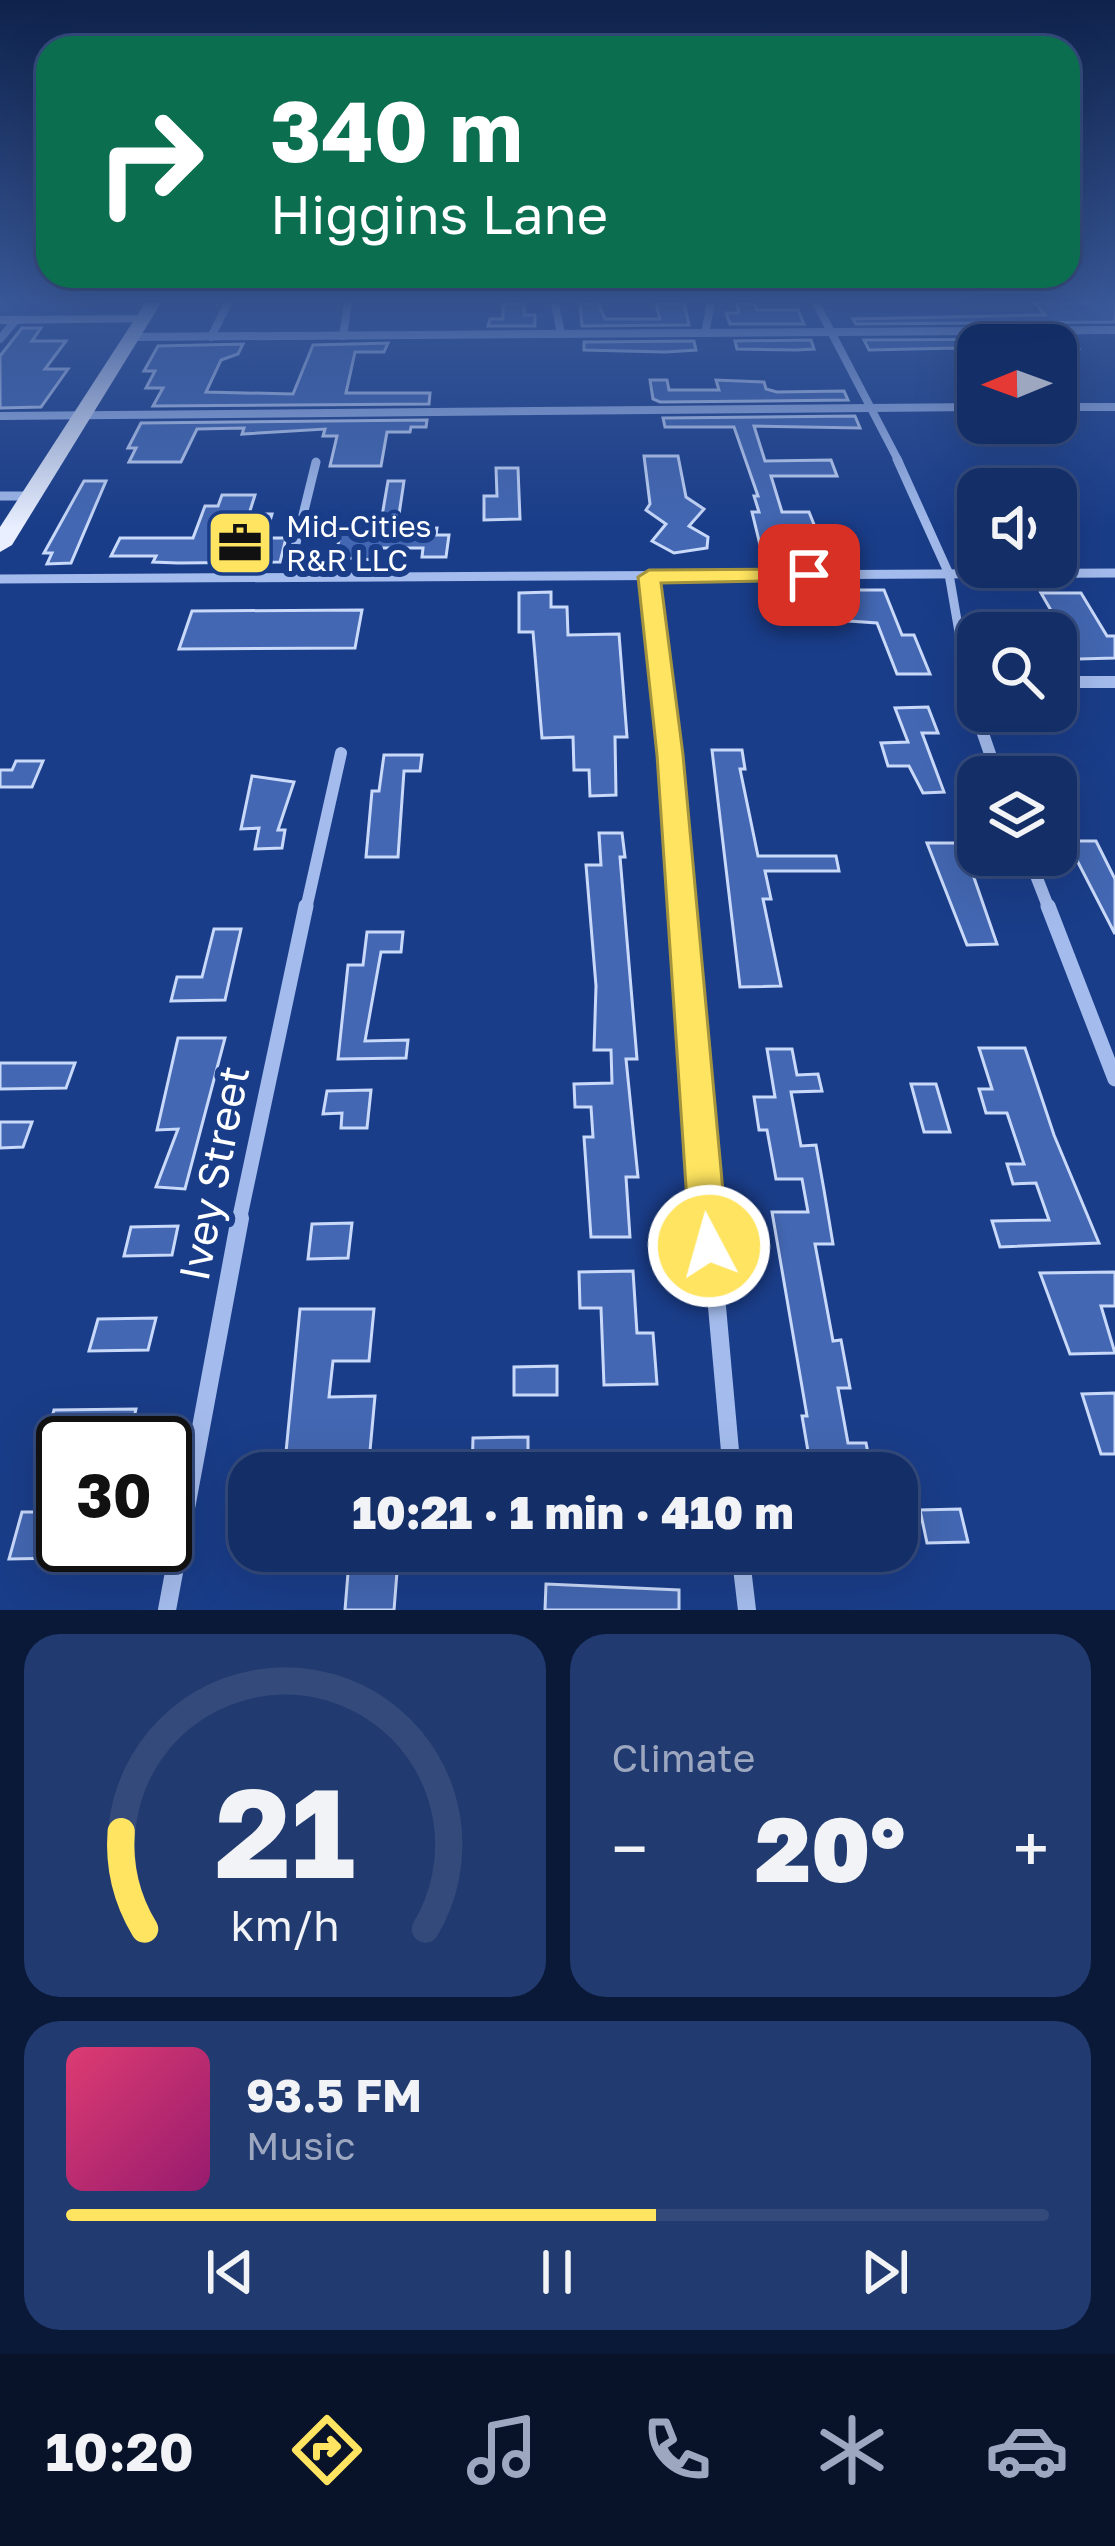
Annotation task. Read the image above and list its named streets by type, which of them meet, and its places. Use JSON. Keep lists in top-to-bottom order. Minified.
{"streets":{"street":["Ivey Street"]},"places":{"office":["Mid-Cities R&R LLC"]},"north":"left","page":{"turn":["340 m","Higgins Lane"],"limit":"30","trip":"10:21 · 1 min · 410 m","tile":"Climate","heat":["−","20°","+"],"song":["93.5 FM","Music"],"tabs":"10:20","gauge":["21","km/h"]}}
